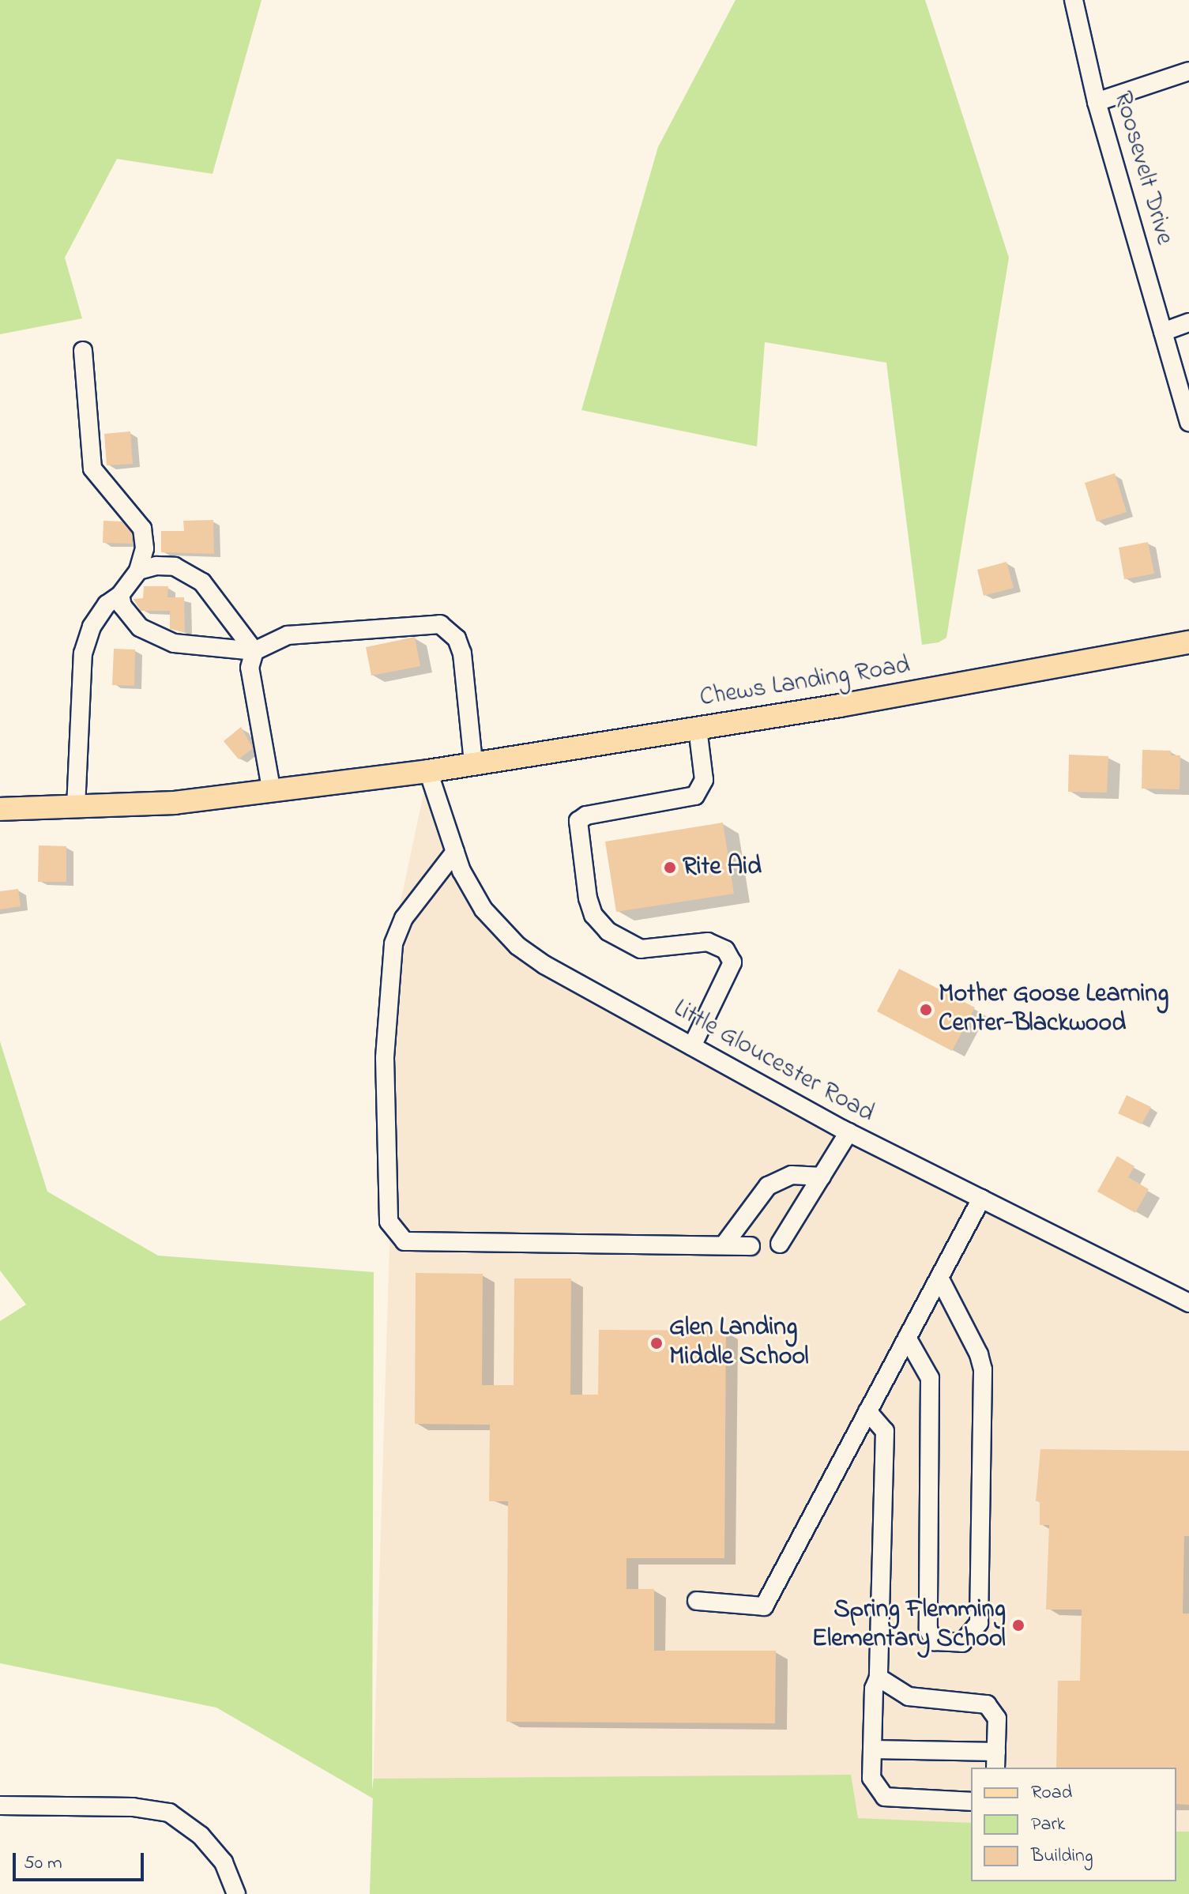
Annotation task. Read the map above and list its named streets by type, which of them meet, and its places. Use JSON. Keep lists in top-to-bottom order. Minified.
{"streets":{"main road":["Chews Landing Road"],"street":["Roosevelt Drive","Little Gloucester Road"]},"crossings":[["Chews Landing Road","Little Gloucester Road"]],"places":["Rite Aid","Mother Goose Learning Center-Blackwood","Glen Landing Middle School","Spring Flemming Elementary School"],"legend":["Road","Park","Building"],"scale_bar":"50 m"}
